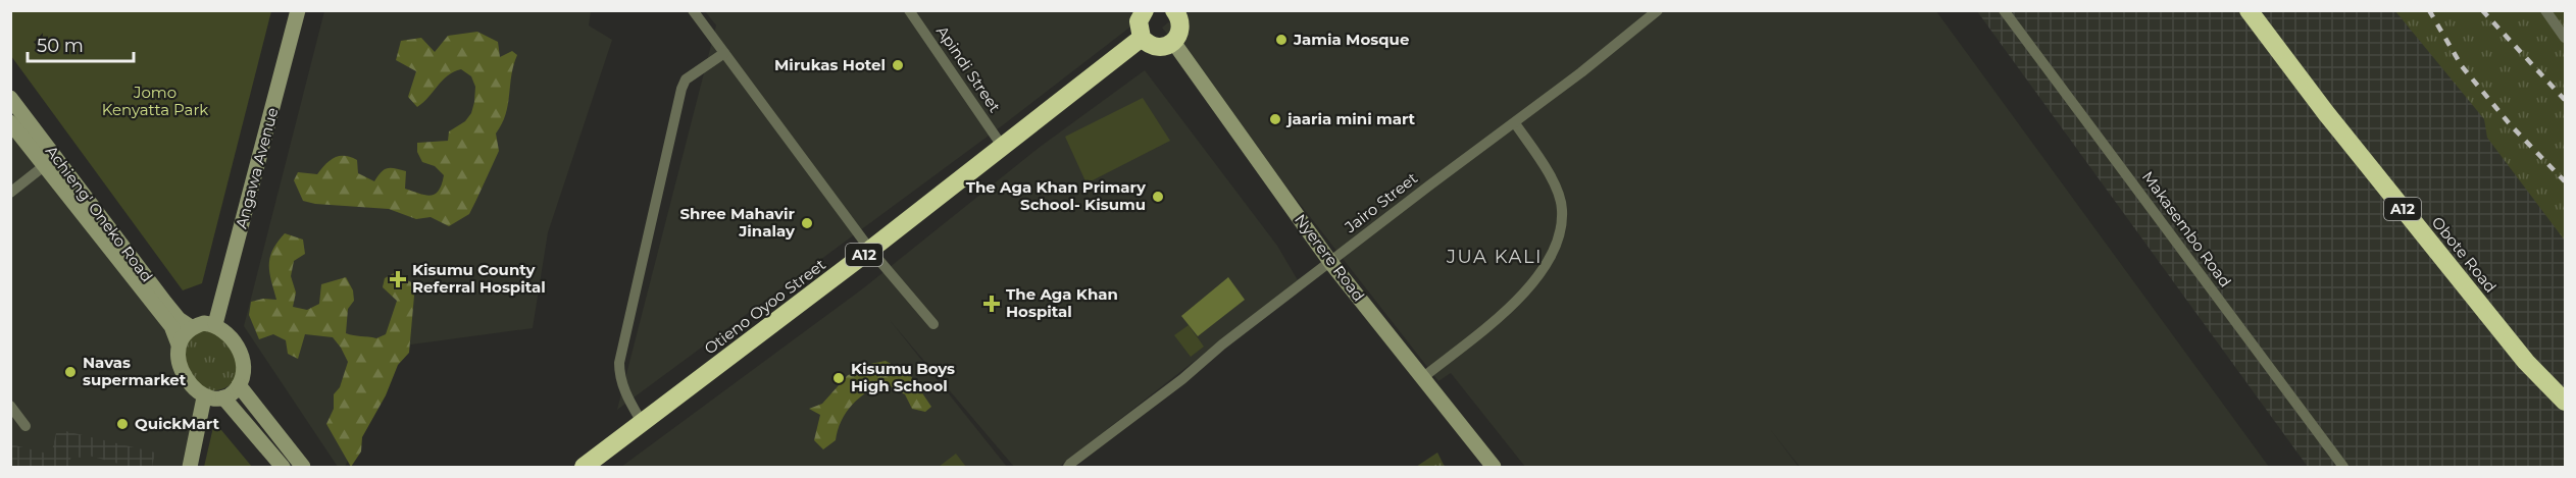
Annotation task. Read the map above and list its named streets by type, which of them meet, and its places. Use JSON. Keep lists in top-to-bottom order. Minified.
{"streets":{"highway":["A12","Obote Road","Otieno Oyoo Street"],"main road":["Angawa Avenue","Achieng' Oneko Road","Nyerere Road"],"street":["Apindi Street","Jairo Street","Makasembo Road"]},"crossings":[["Apindi Street","Otieno Oyoo Street"],["Angawa Avenue","Achieng' Oneko Road"],["Jairo Street","Nyerere Road"]],"districts":["JUA KALI"],"parks":["Jomo Kenyatta Park"],"places":{"other":["Jamia Mosque","Mirukas Hotel","jaaria mini mart","The Aga Khan Primary School- Kisumu","Shree Mahavir Jinalay","Navas supermarket","Kisumu Boys High School","QuickMart"],"health":["Kisumu County Referral Hospital","The Aga Khan Hospital"]},"scale_bar":"50 m"}
